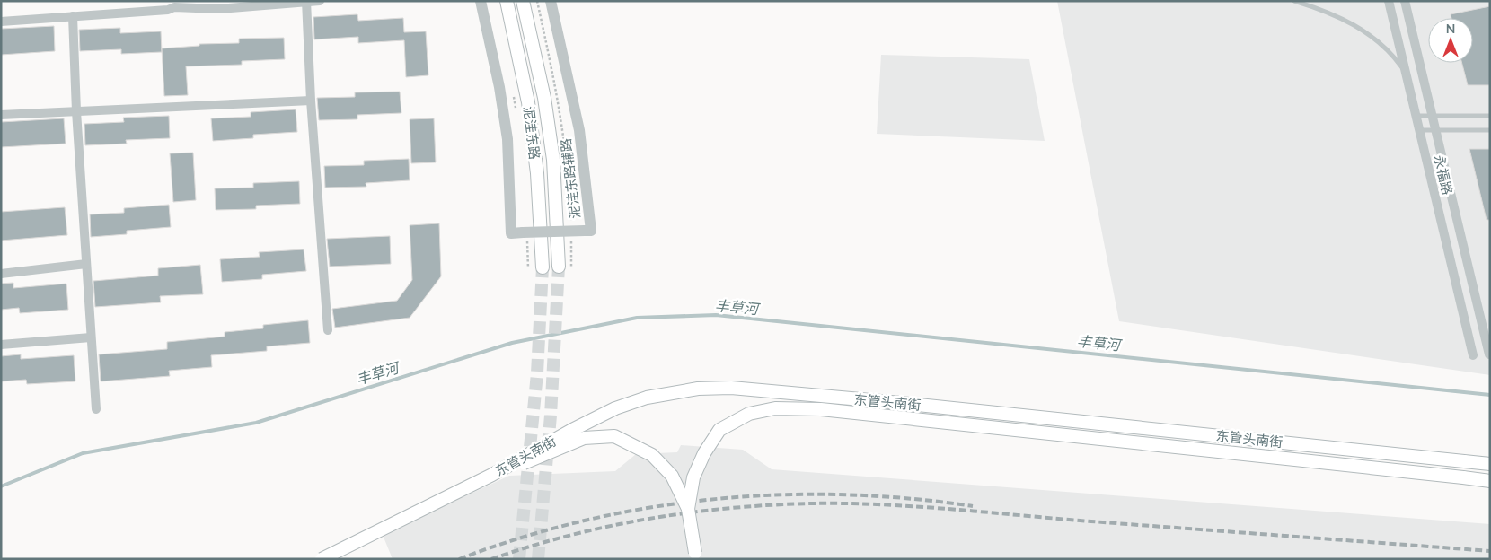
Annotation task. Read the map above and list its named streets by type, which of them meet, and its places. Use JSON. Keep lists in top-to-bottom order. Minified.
{"streets":{"main road":["泥洼东路","东管头南街"],"street":["永福路","泥洼东路辅路"]},"water":["丰草河"],"north":"top"}
